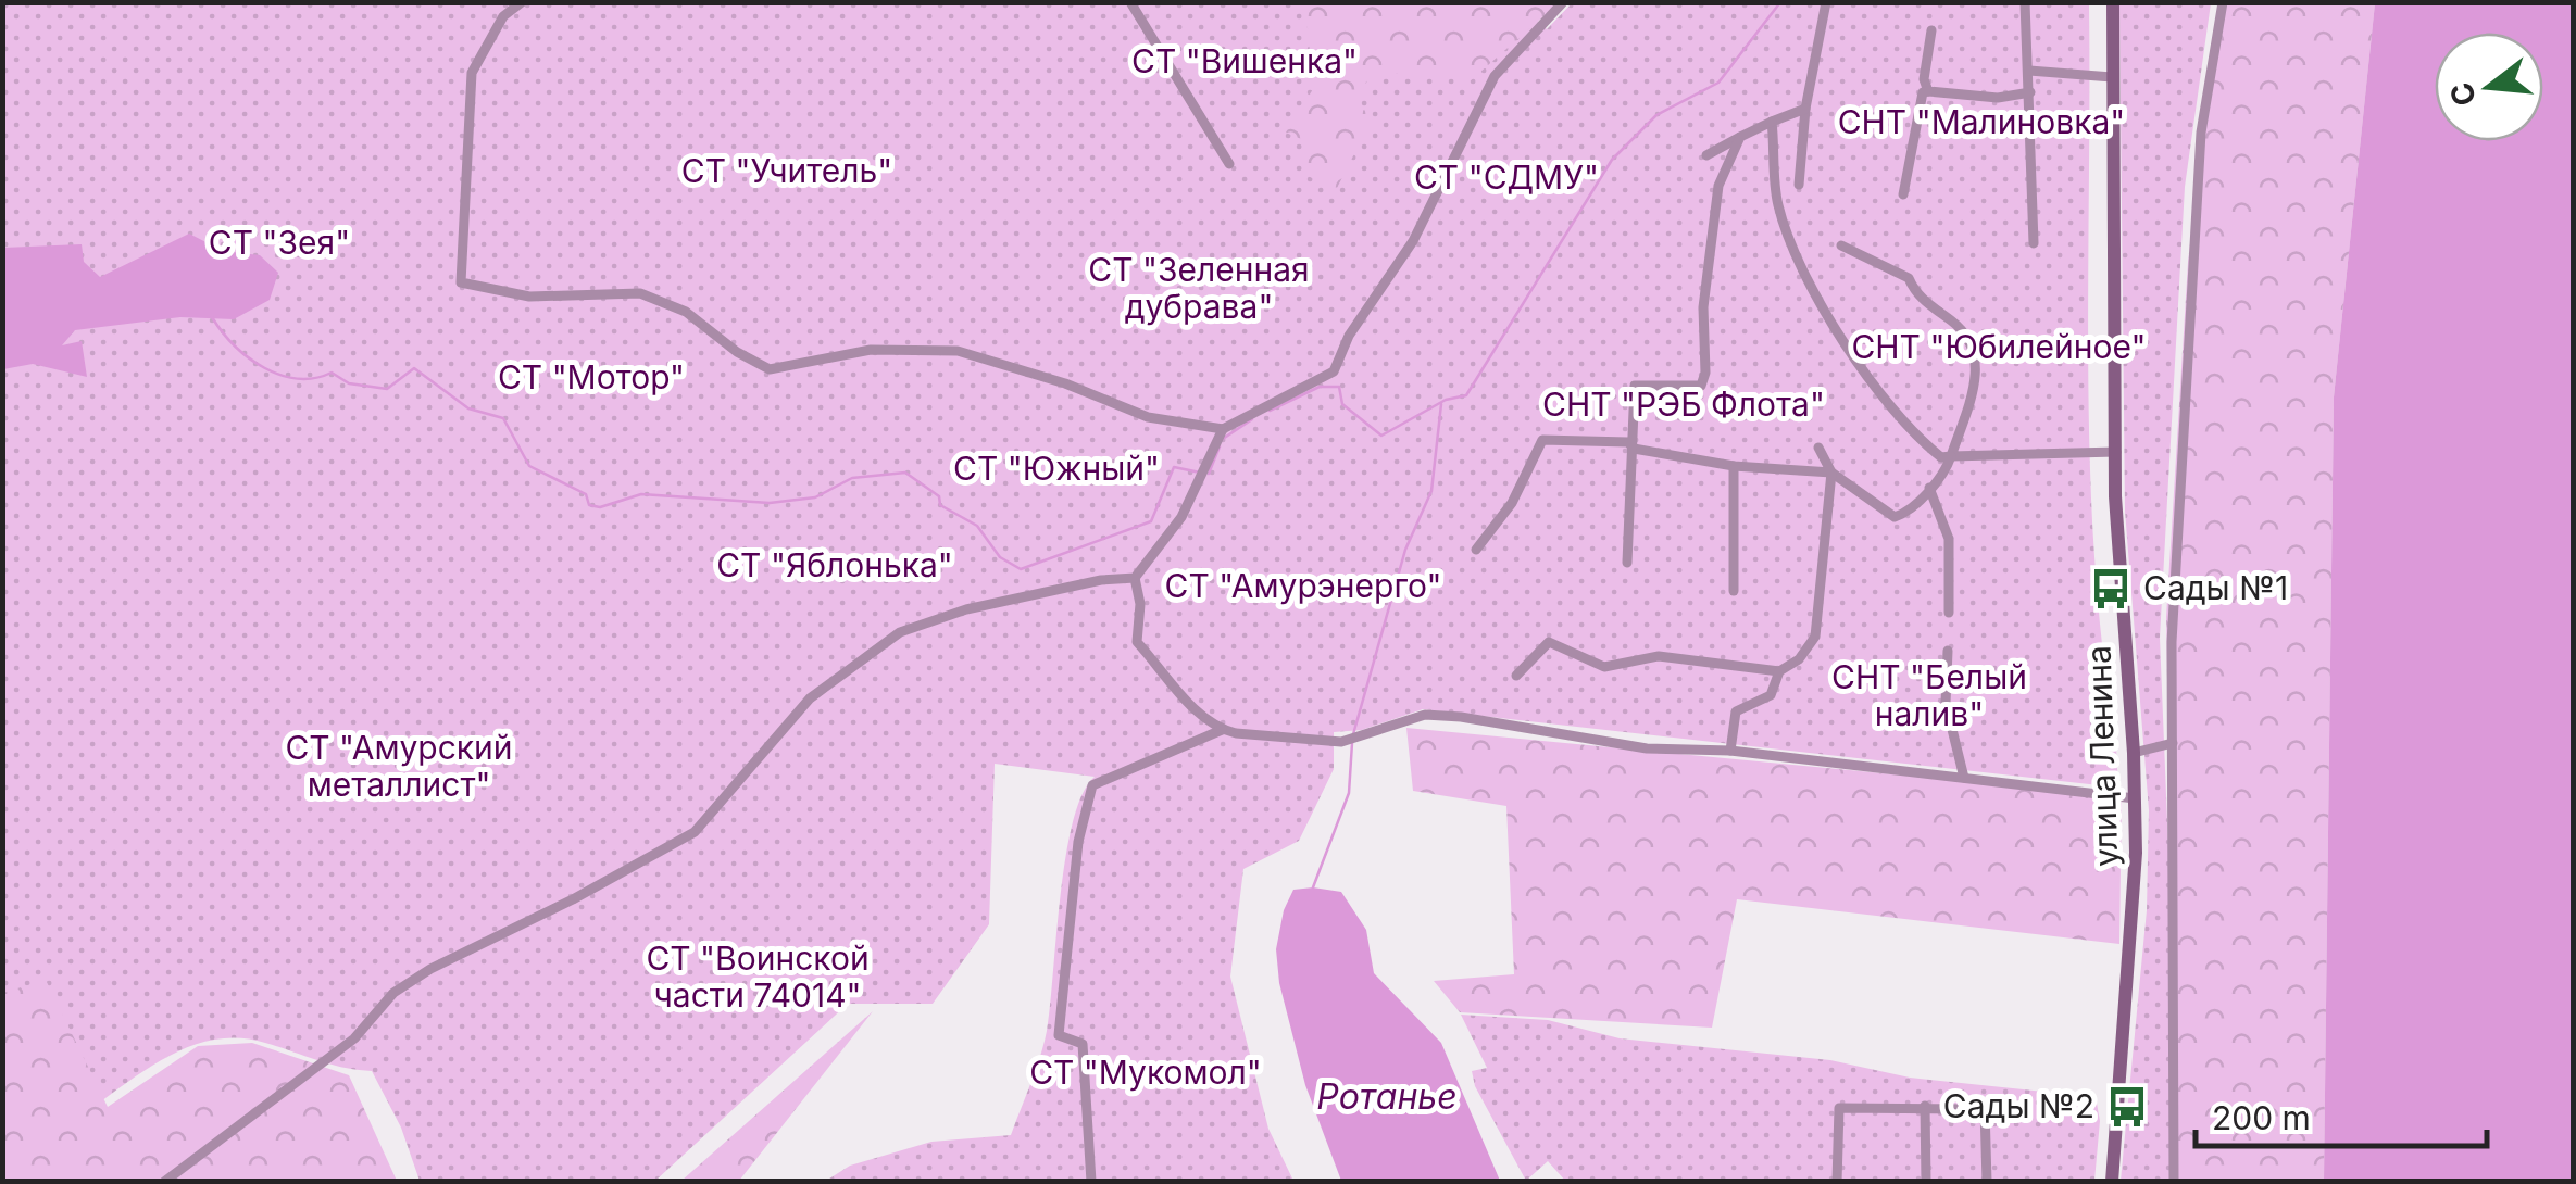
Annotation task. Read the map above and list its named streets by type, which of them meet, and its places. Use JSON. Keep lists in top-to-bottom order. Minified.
{"streets":{"street":["улица Ленина"]},"water":["Ротанье"],"parks":["СТ \"Вишенка\"","СНТ \"Малиновка\"","СТ \"Учитель\"","СТ \"СДМУ\"","СТ \"Зея\"","СТ \"Зеленная дубрава\"","СНТ \"Юбилейное\"","СТ \"Мотор\"","СНТ \"РЭБ Флота\"","СТ \"Южный\"","СТ \"Яблонька\"","СТ \"Амурэнерго\"","СНТ \"Белый налив\"","СТ \"Амурский металлист\"","СТ \"Воинской части 74014\"","СТ \"Мукомол\""],"places":{"bus stop":["Сады №1","Сады №2"]},"scale_bar":"200 m","north":"left"}
